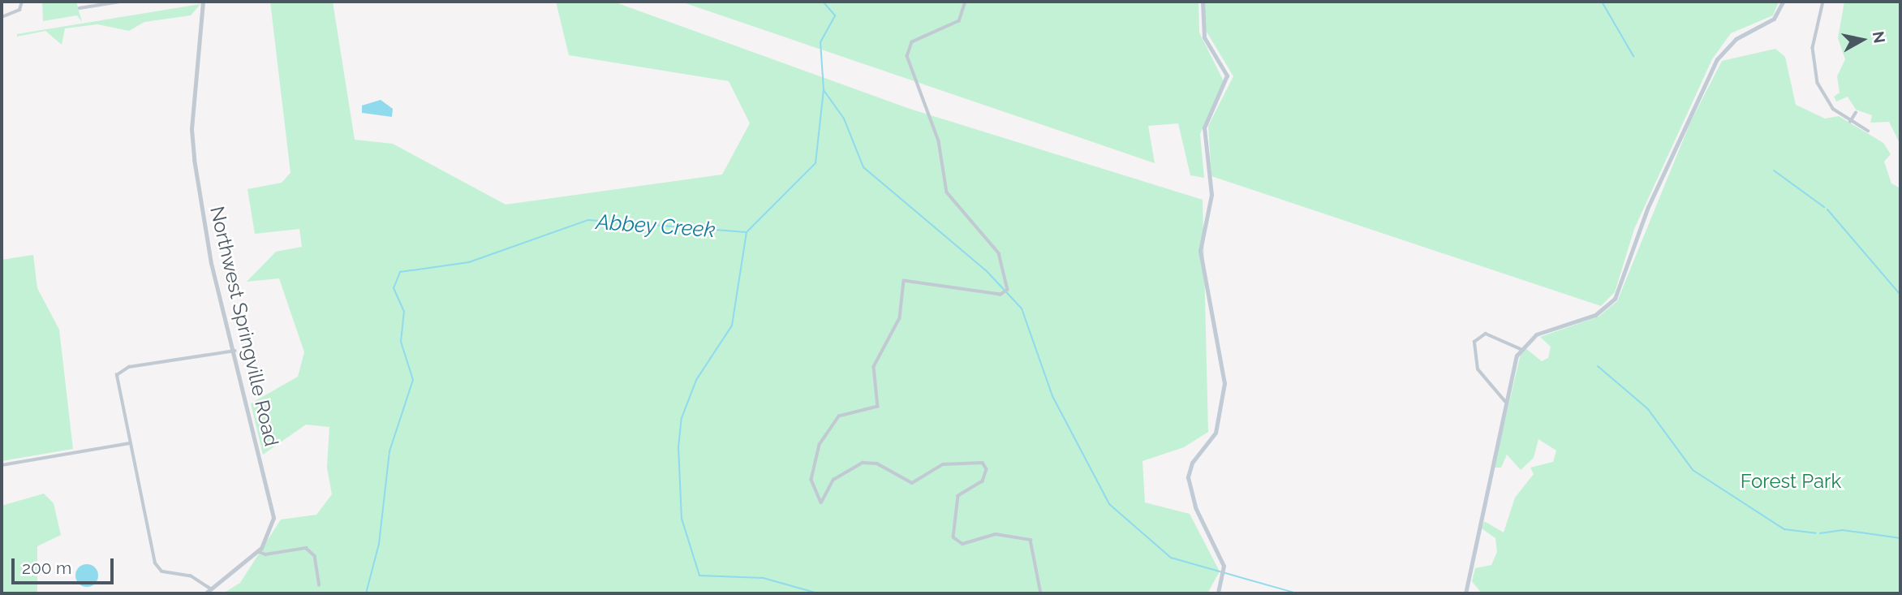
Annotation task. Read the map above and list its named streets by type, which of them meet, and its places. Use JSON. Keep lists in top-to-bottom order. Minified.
{"streets":{"street":["Northwest Springville Road"]},"water":["Abbey Creek"],"parks":["Forest Park"],"scale_bar":"200 m","north":"right"}
